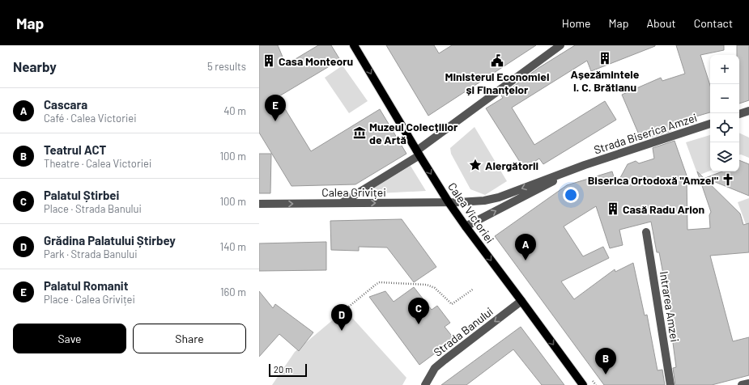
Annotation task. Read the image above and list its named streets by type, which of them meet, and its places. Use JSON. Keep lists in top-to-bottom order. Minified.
{"streets":{"main road":["Calea Victoriei"],"street":["Strada Biserica Amzei","Calea Griviței","Intrarea Amzei","Strada Banului"]},"crossings":[["Strada Biserica Amzei","Calea Griviței"],["Strada Biserica Amzei","Calea Victoriei"],["Calea Griviței","Calea Victoriei"],["Calea Victoriei","Strada Banului"]],"one_way":["Calea Griviței","Calea Victoriei","Strada Banului"],"places":{"building":["Așezămintele I. C. Brătianu","Casa Monteoru","Casă Radu Arion"],"public building":["Ministerul Economiei și Finanțelor"],"museum":["Muzeul Colecțiilor de Artă"],"place":["Alergătorii"],"church":["Biserica Ortodoxă \"Amzei\""]},"scale_bar":"20 m","page":{"header":"Map","nav":["Home","Map","About","Contact"],"heading":["Nearby","5 results"],"map_buttons":["+","−"],"list":[{"mark":"A","name":"Cascara","note":"Café · Calea Victoriei","value":"40 m"},{"mark":"B","name":"Teatrul ACT","note":"Theatre · Calea Victoriei","value":"100 m"},{"mark":"C","name":"Palatul Știrbei","note":"Place · Strada Banului","value":"100 m"},{"mark":"D","name":"Grădina Palatului Știrbey","note":"Park · Strada Banului","value":"140 m"},{"mark":"E","name":"Palatul Romanit","note":"Place · Calea Griviței","value":"160 m"}],"pins":["E","A","C","D","B"],"buttons":["Save","Share"],"scale":"20 m"}}
